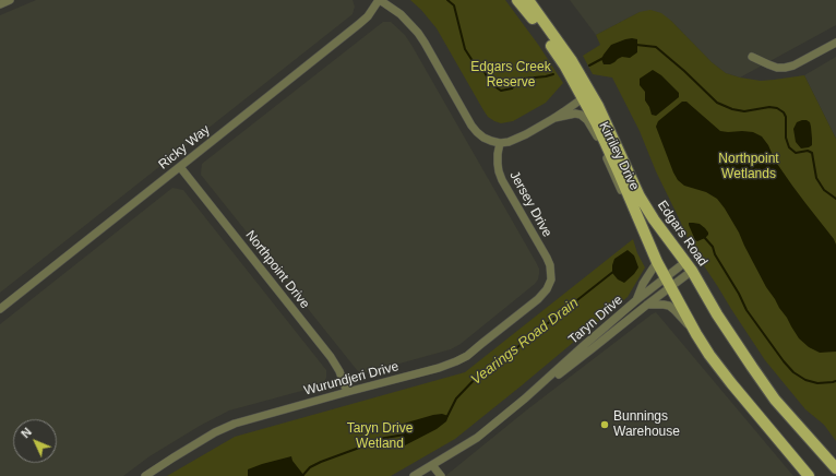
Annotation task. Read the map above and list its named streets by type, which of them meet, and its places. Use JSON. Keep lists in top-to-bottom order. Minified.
{"streets":{"main road":["Edgars Road"],"street":["Ricky Way","Kirriley Drive","Jersey Drive","Northpoint Drive","Taryn Drive","Wurundjeri Drive"]},"crossings":[["Ricky Way","Northpoint Drive"],["Kirriley Drive","Jersey Drive"],["Kirriley Drive","Edgars Road"],["Jersey Drive","Wurundjeri Drive"],["Edgars Road","Taryn Drive"],["Northpoint Drive","Wurundjeri Drive"]],"water":["Vearings Road Drain"],"parks":["Edgars Creek Reserve","Northpoint Wetlands","Taryn Drive Wetland"],"places":["Bunnings Warehouse"],"north":"top left"}
